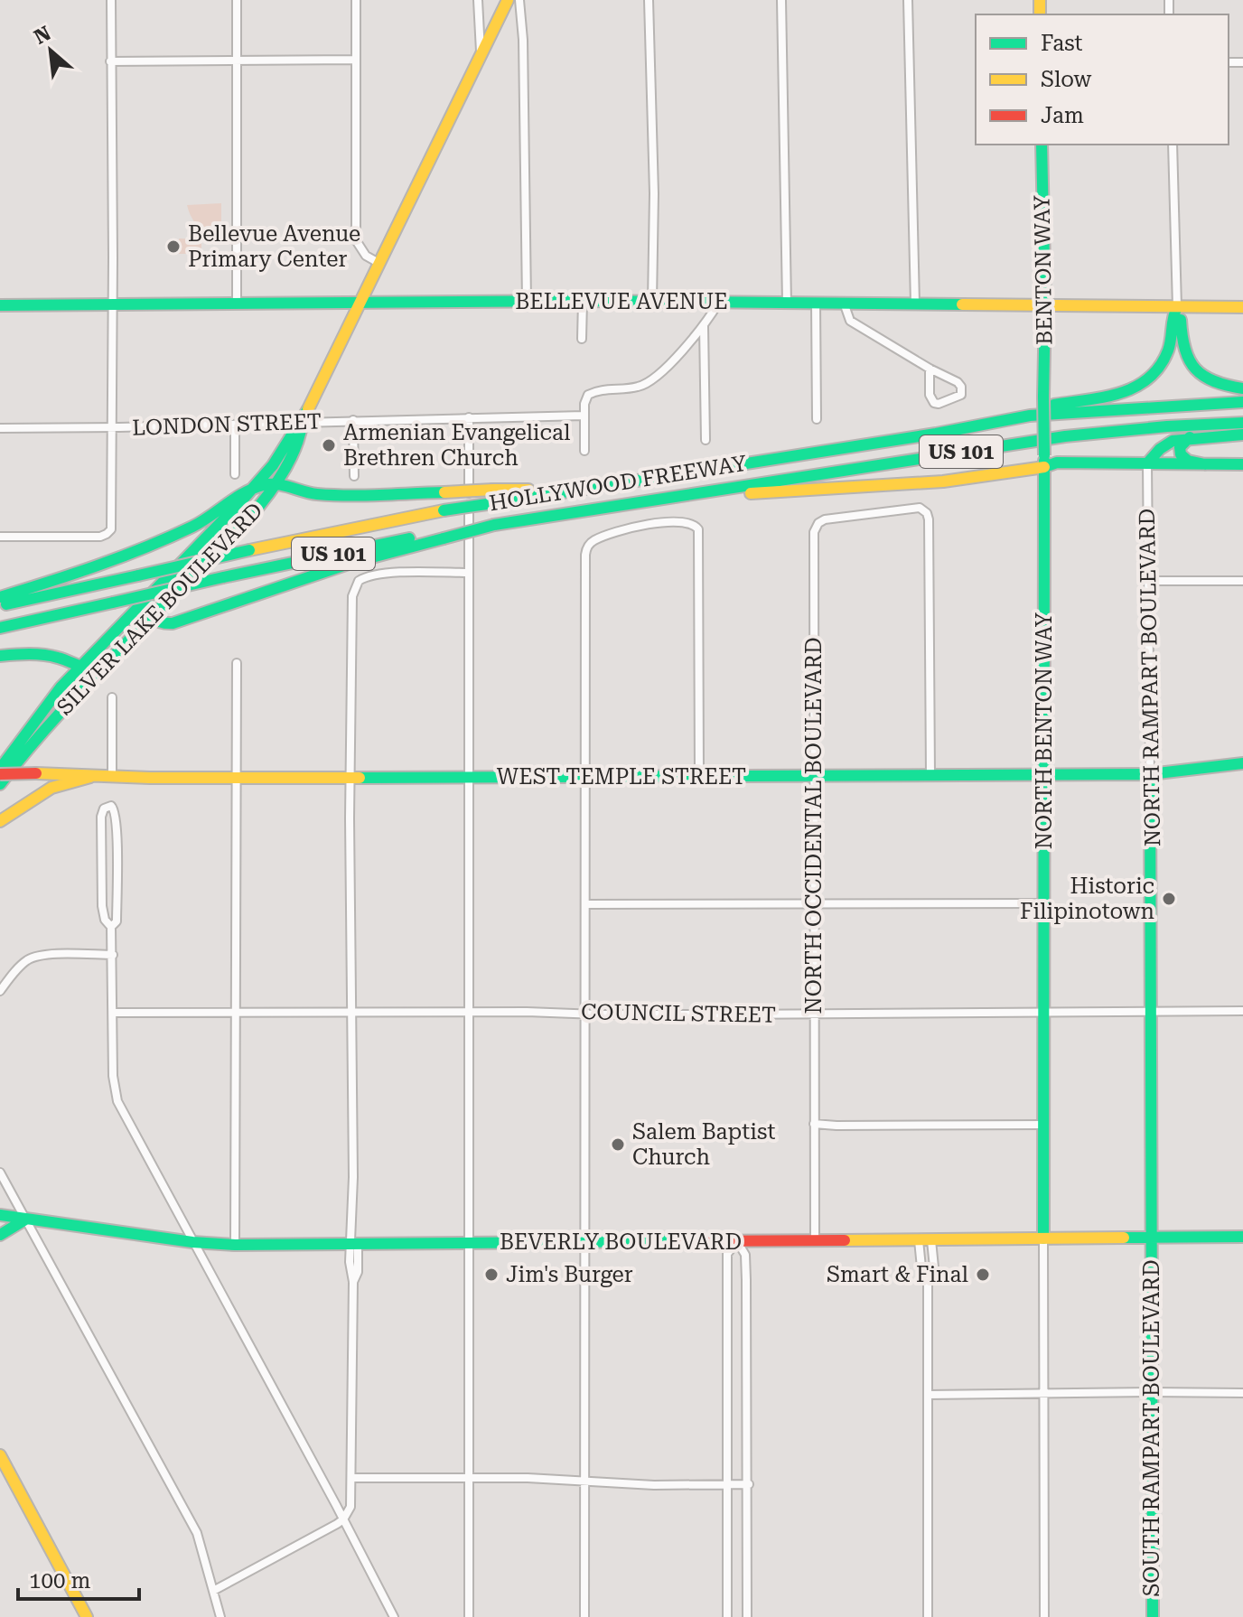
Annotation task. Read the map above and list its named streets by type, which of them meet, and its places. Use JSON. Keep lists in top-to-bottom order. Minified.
{"streets":{"main road":["BENTON WAY","BELLEVUE AVENUE","US 101","HOLLYWOOD FREEWAY","SILVER LAKE BOULEVARD","NORTH RAMPART BOULEVARD","NORTH BENTON WAY","WEST TEMPLE STREET","BEVERLY BOULEVARD","SOUTH RAMPART BOULEVARD"],"street":["LONDON STREET","NORTH OCCIDENTAL BOULEVARD","COUNCIL STREET"]},"crossings":[["BENTON WAY","BELLEVUE AVENUE"],["BENTON WAY","NORTH BENTON WAY"],["BELLEVUE AVENUE","SILVER LAKE BOULEVARD"],["LONDON STREET","SILVER LAKE BOULEVARD"],["SILVER LAKE BOULEVARD","WEST TEMPLE STREET"],["NORTH RAMPART BOULEVARD","WEST TEMPLE STREET"],["NORTH RAMPART BOULEVARD","COUNCIL STREET"],["NORTH RAMPART BOULEVARD","BEVERLY BOULEVARD"],["NORTH RAMPART BOULEVARD","SOUTH RAMPART BOULEVARD"],["NORTH BENTON WAY","WEST TEMPLE STREET"],["NORTH BENTON WAY","COUNCIL STREET"],["NORTH BENTON WAY","BEVERLY BOULEVARD"],["WEST TEMPLE STREET","NORTH OCCIDENTAL BOULEVARD"],["NORTH OCCIDENTAL BOULEVARD","COUNCIL STREET"],["NORTH OCCIDENTAL BOULEVARD","BEVERLY BOULEVARD"],["BEVERLY BOULEVARD","SOUTH RAMPART BOULEVARD"]],"places":["Bellevue Avenue Primary Center","Armenian Evangelical Brethren Church","Historic Filipinotown","Salem Baptist Church","Jim's Burger","Smart & Final"],"legend":["Fast","Slow","Jam"],"scale_bar":"100 m","north":"top left"}
